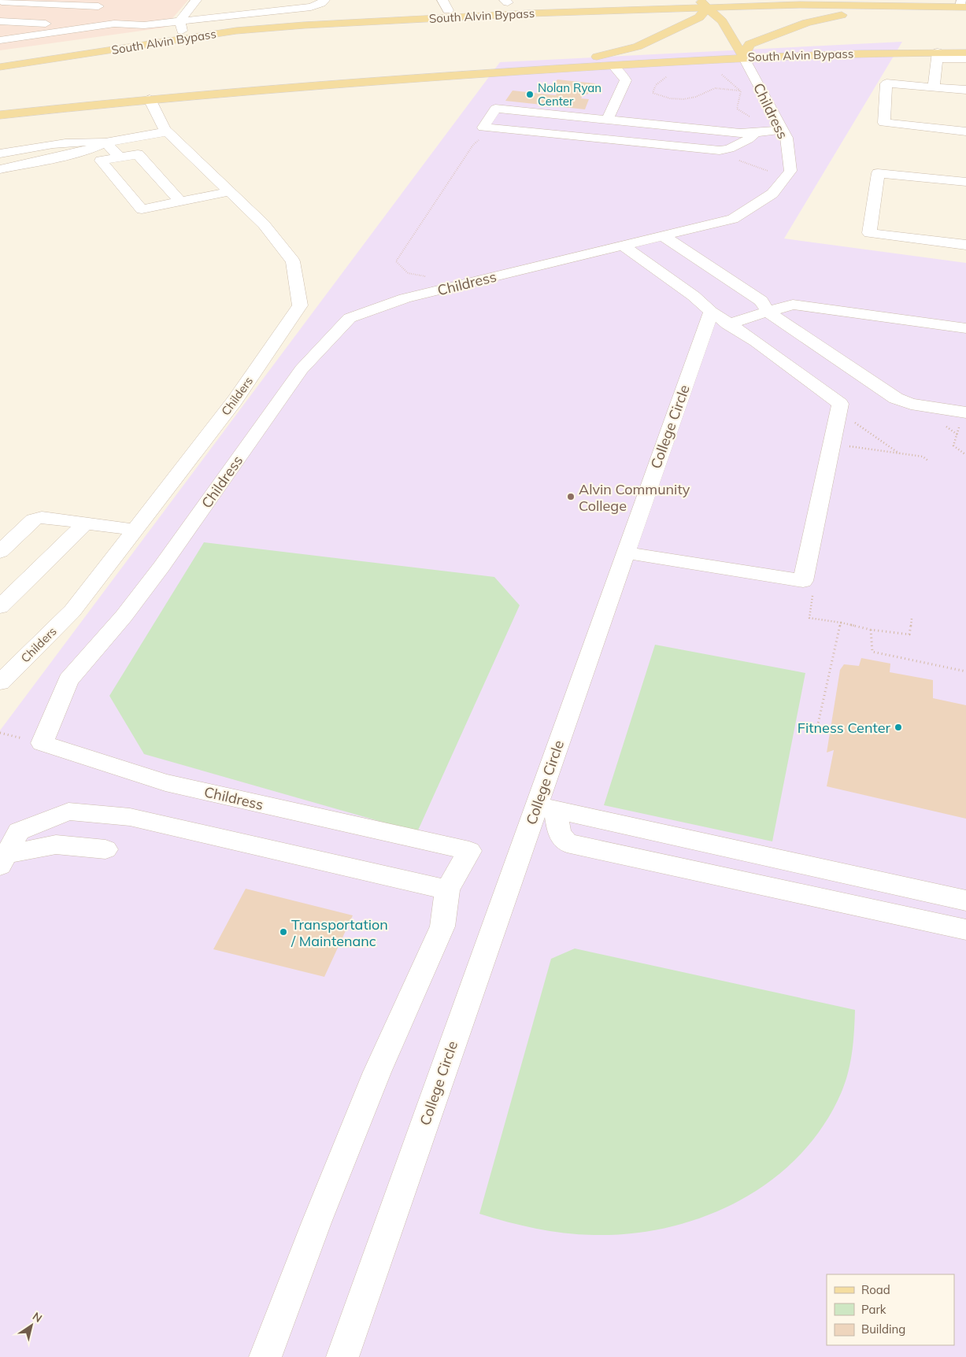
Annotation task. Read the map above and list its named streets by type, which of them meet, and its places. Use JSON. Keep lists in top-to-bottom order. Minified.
{"streets":{"main road":["South Alvin Bypass"],"street":["Childress","Childers","College Circle"]},"crossings":[["South Alvin Bypass","Childress"],["South Alvin Bypass","Childers"]],"places":["Nolan Ryan Center","Alvin Community College","Fitness Center","Transportation / Maintenanc"],"legend":["Road","Park","Building"],"north":"top right"}
